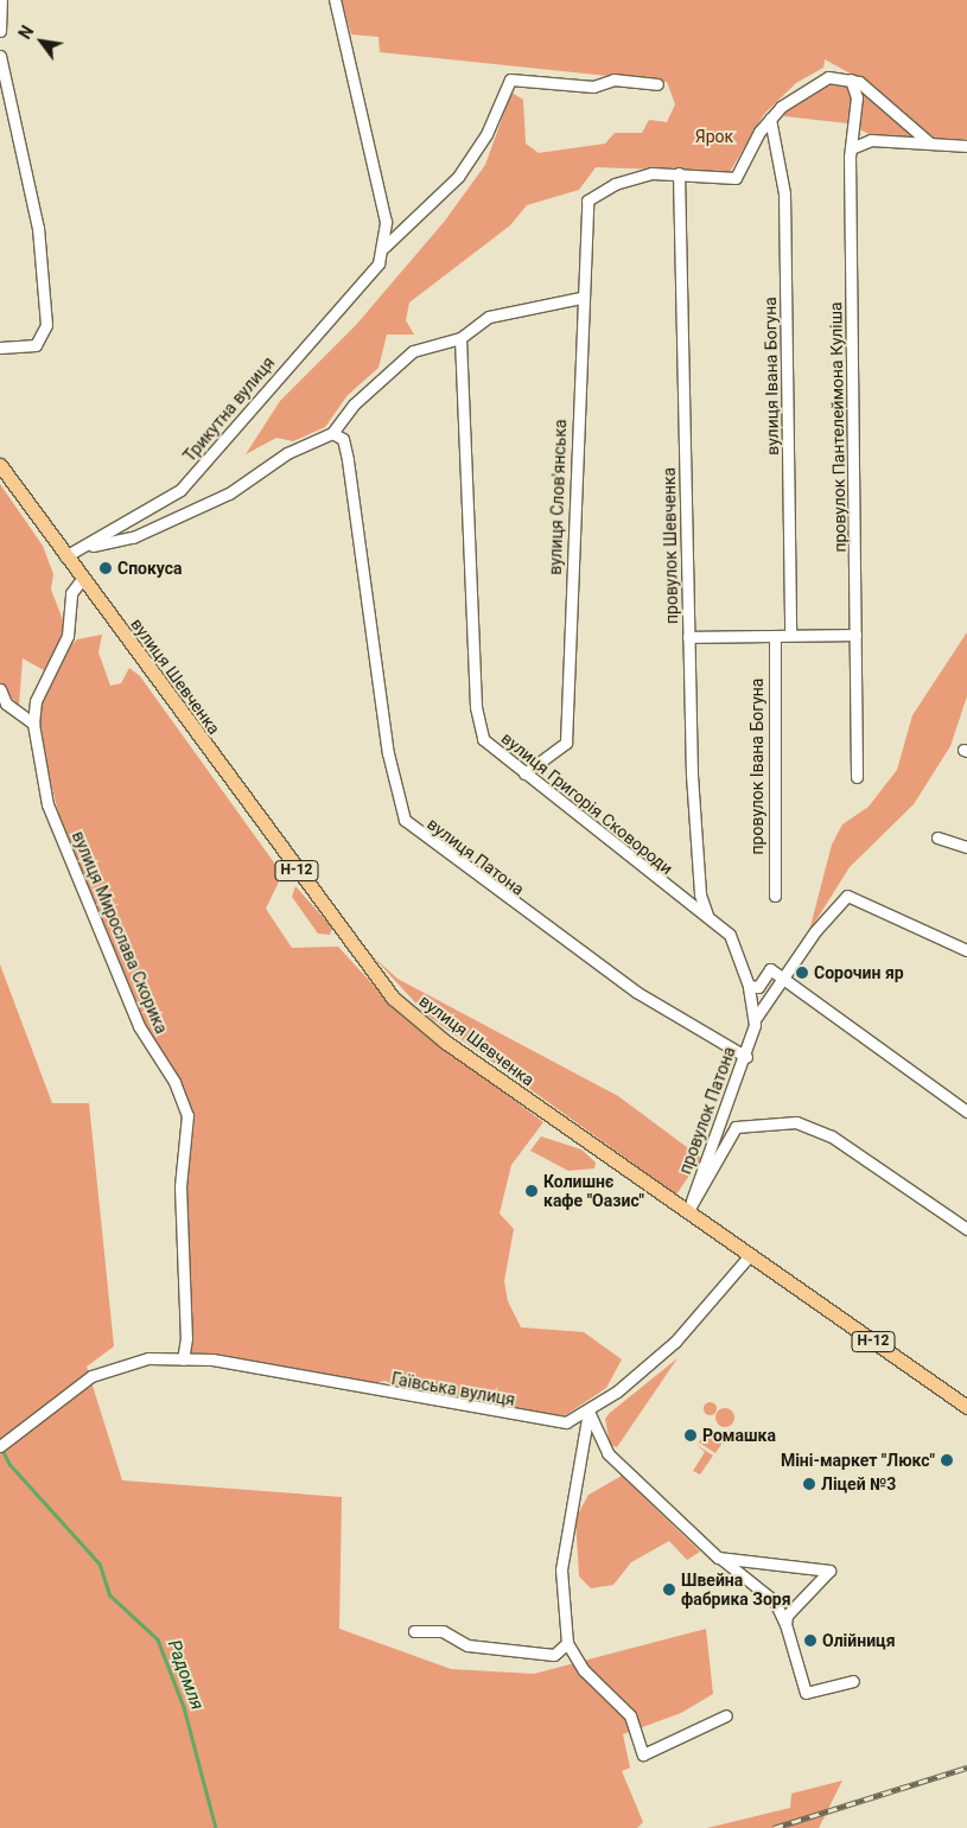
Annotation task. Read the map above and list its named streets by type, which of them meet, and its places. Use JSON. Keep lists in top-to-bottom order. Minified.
{"streets":{"main road":["вулиця Шевченка","Н-12"],"street":["вулиця Івана Богуна","Трикутна вулиця","провулок Пантелеймона Куліша","вулиця Слов'янська","провулок Шевченка","провулок Івана Богуна","вулиця Григорія Сковороди","вулиця Патона","вулиця Мирослава Скорика","провулок Патона","Гаївська вулиця"]},"crossings":[["Трикутна вулиця","вулиця Шевченка"],["вулиця Слов'янська","провулок Шевченка"],["вулиця Слов'янська","вулиця Григорія Сковороди"],["провулок Шевченка","вулиця Григорія Сковороди"],["вулиця Шевченка","вулиця Мирослава Скорика"],["вулиця Шевченка","провулок Патона"],["вулиця Шевченка","Гаївська вулиця"],["вулиця Григорія Сковороди","провулок Патона"],["вулиця Патона","провулок Патона"],["вулиця Мирослава Скорика","Гаївська вулиця"]],"water":["Радомля"],"parks":["Ярок"],"places":["Спокуса","Сорочин яр","Колишнє кафе \"Оазис\"","Ромашка","Міні-маркет \"Люкс\"","Ліцей №3","Швейна фабрика Зоря","Олійниця"],"north":"top left"}
